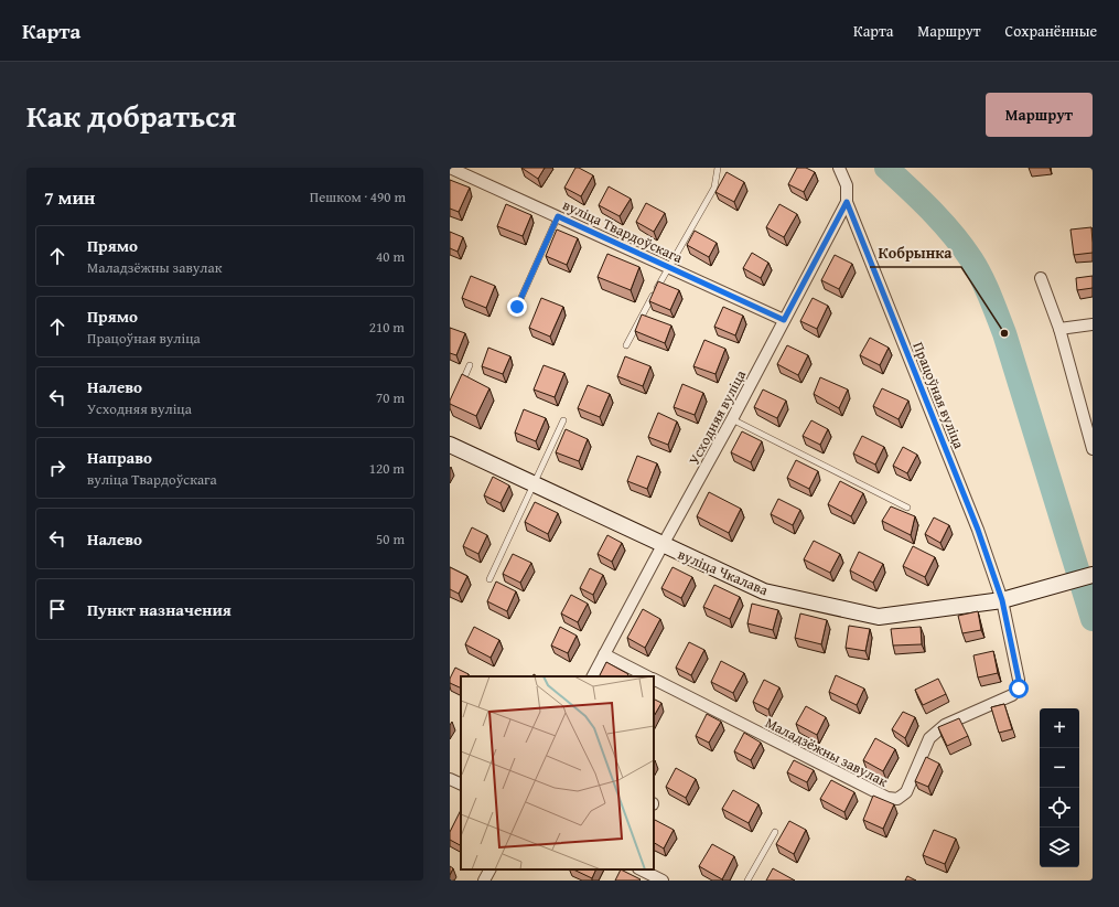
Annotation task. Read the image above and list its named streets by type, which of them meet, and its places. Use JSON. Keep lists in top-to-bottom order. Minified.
{"streets":{"main road":["вуліца Чкалава"],"street":["вуліца Твардоўскага","Працоўная вуліца","Усходняя вуліца","Маладзёжны завулак"]},"crossings":[["вуліца Твардоўскага","Усходняя вуліца"],["Працоўная вуліца","Усходняя вуліца"],["Працоўная вуліца","вуліца Чкалава"],["Працоўная вуліца","Маладзёжны завулак"],["Усходняя вуліца","вуліца Чкалава"],["Усходняя вуліца","Маладзёжны завулак"],["вуліца Чкалава","Маладзёжны завулак"]],"places":["Кобрынка"],"page":{"header":"Карта","nav":["Карта","Маршрут","Сохранённые"],"title":"Как добраться","buttons":"Маршрут","heading":["7 мин","Пешком · 490 m"],"list":[["Прямо","Маладзёжны завулак","40 m"],["Прямо","Працоўная вуліца","210 m"],["Налево","Усходняя вуліца","70 m"],["Направо","вуліца Твардоўскага","120 m"],["Налево","50 m"],"Пункт назначения"],"map_buttons":["+","−"]}}
